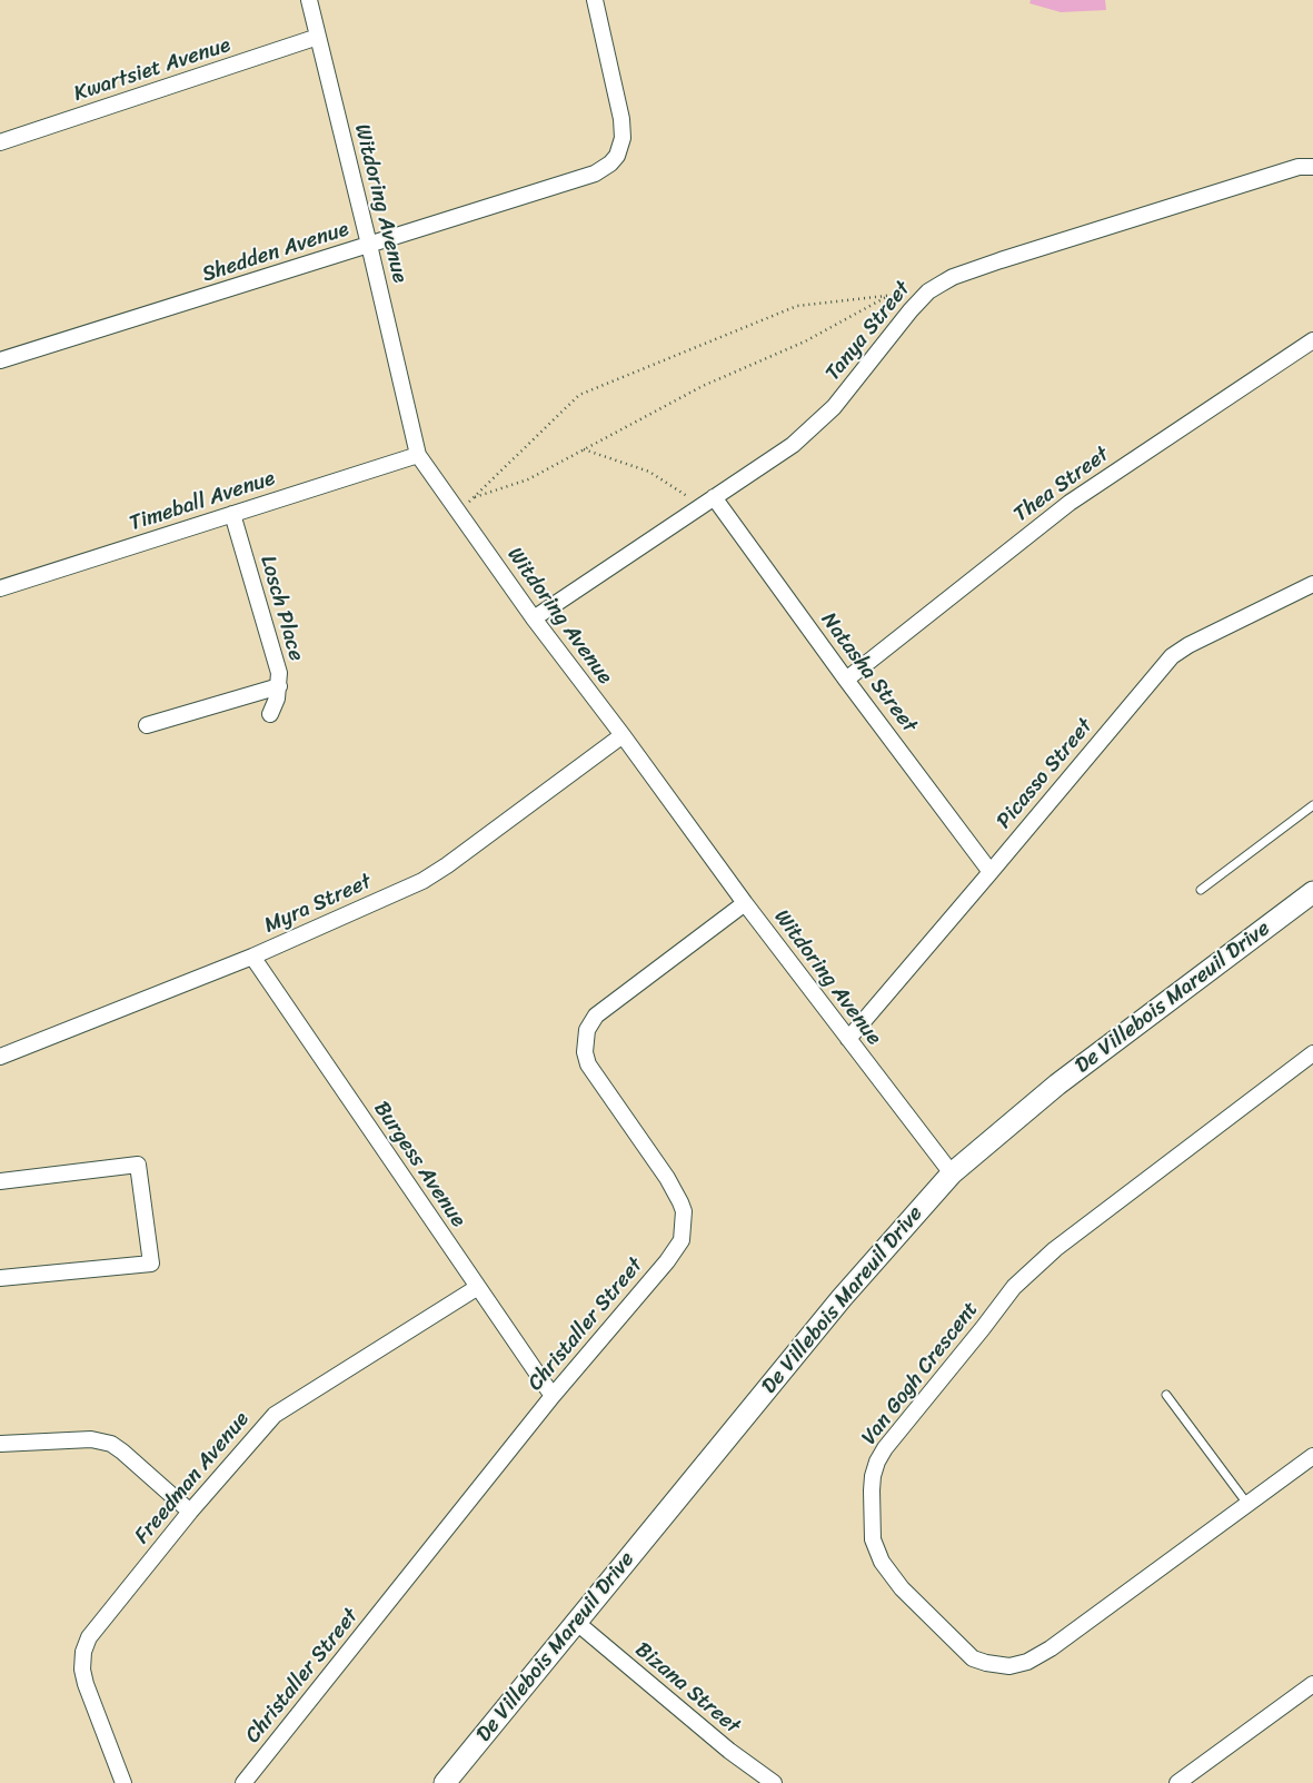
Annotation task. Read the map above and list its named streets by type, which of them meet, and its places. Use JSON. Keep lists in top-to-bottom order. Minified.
{"streets":{"main road":["De Villebois Mareuil Drive"],"street":["Kwartsiet Avenue","Witdoring Avenue","Shedden Avenue","Tanya Street","Thea Street","Timeball Avenue","Losch Place","Natasha Street","Picasso Street","Myra Street","Burgess Avenue","Christaller Street","Van Gogh Crescent","Freedman Avenue","Bizana Street"]},"crossings":[["Kwartsiet Avenue","Witdoring Avenue"],["Witdoring Avenue","Shedden Avenue"],["Witdoring Avenue","Tanya Street"],["Witdoring Avenue","Timeball Avenue"],["Witdoring Avenue","Picasso Street"],["Witdoring Avenue","Myra Street"],["Witdoring Avenue","De Villebois Mareuil Drive"],["Witdoring Avenue","Christaller Street"],["Tanya Street","Natasha Street"],["Thea Street","Natasha Street"],["Timeball Avenue","Losch Place"],["Natasha Street","Picasso Street"],["Myra Street","Burgess Avenue"],["De Villebois Mareuil Drive","Bizana Street"],["Burgess Avenue","Christaller Street"],["Burgess Avenue","Freedman Avenue"]]}
